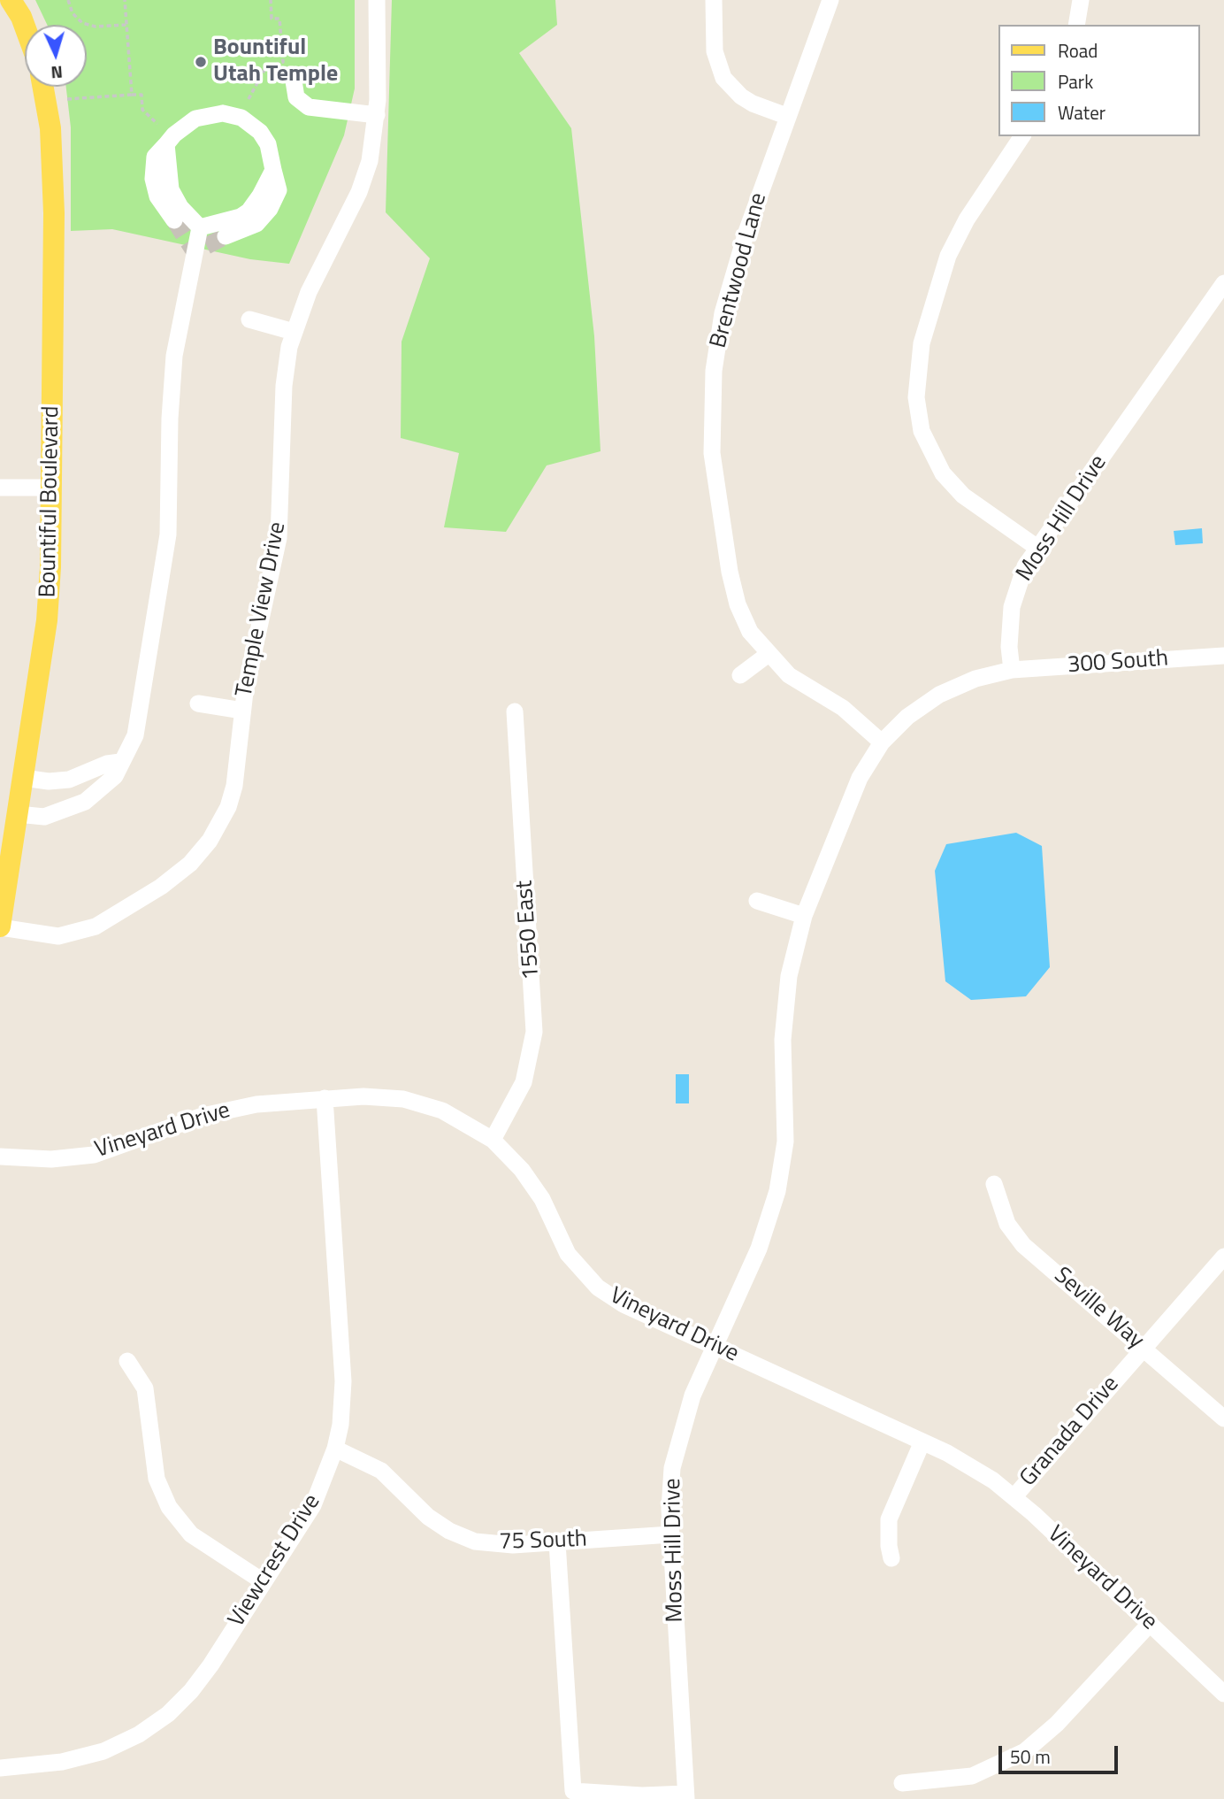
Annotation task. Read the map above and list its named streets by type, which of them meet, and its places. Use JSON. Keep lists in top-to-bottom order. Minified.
{"streets":{"main road":["Bountiful Boulevard"],"street":["Brentwood Lane","Moss Hill Drive","Temple View Drive","300 South","1550 East","Vineyard Drive","Seville Way","Granada Drive","75 South","Viewcrest Drive"]},"crossings":[["Brentwood Lane","Moss Hill Drive"],["Bountiful Boulevard","Temple View Drive"],["Moss Hill Drive","300 South"],["Moss Hill Drive","Vineyard Drive"],["Moss Hill Drive","75 South"],["1550 East","Vineyard Drive"],["Vineyard Drive","Granada Drive"],["Vineyard Drive","Viewcrest Drive"],["Seville Way","Granada Drive"],["75 South","Viewcrest Drive"]],"places":["Bountiful Utah Temple"],"legend":["Road","Park","Water"],"scale_bar":"50 m","north":"bottom"}
